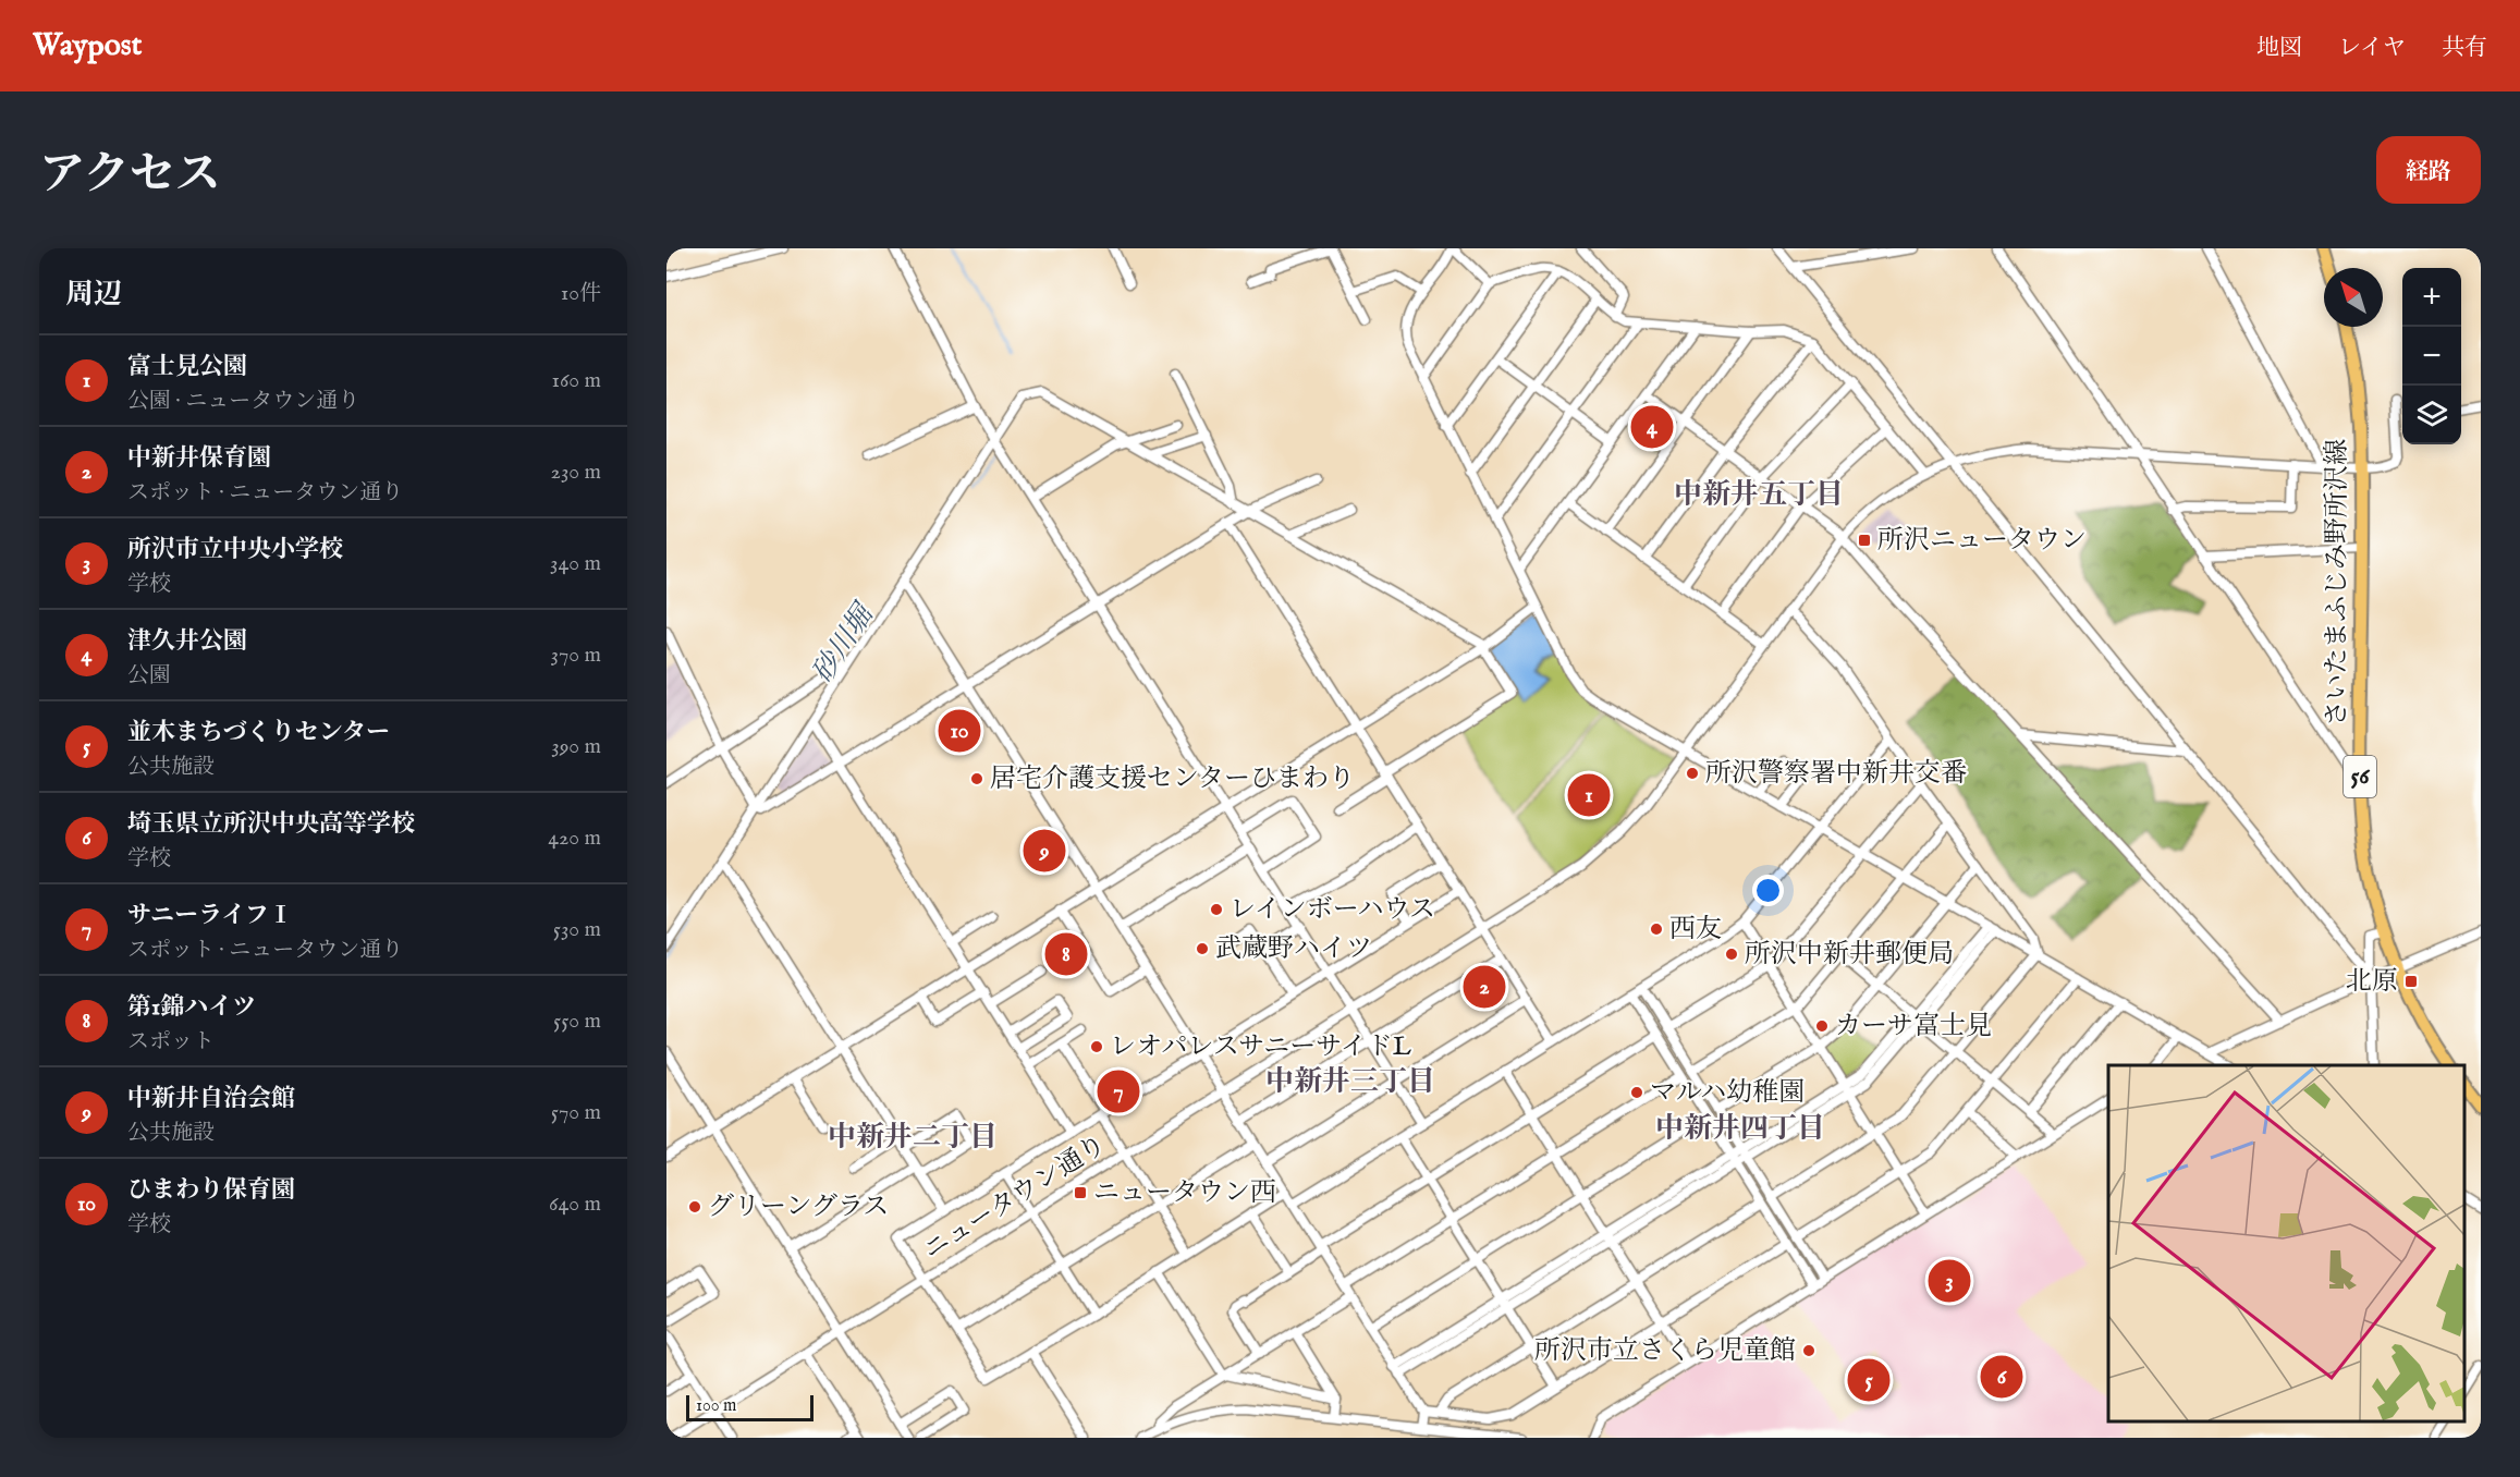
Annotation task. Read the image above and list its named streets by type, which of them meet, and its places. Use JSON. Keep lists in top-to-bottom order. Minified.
{"streets":{"main road":["さいたまふじみ野所沢線","56"],"street":["ニュータウン通り"]},"crossings":[["さいたまふじみ野所沢線","ニュータウン通り"]],"districts":["中新井五丁目","中新井三丁目","中新井四丁目","中新井二丁目"],"water":["砂川堀"],"places":{"transit":["所沢ニュータウン","北原","ニュータウン西"],"other":["所沢警察署中新井交番","居宅介護支援センターひまわり","レインボーハウス","西友","武蔵野ハイツ","所沢中新井郵便局","カーサ富士見","レオパレスサニーサイドL","マルハ幼稚園","グリーングラス","所沢市立さくら児童館"]},"scale_bar":"100 m","north":"top left","page":{"header":"Waypost","nav":["地図","レイヤ","共有"],"title":"アクセス","buttons":"経路","heading":["周辺","10件"],"map_buttons":["+","−"],"list":[{"mark":"1","name":"富士見公園","note":"公園 · ニュータウン通り","value":"160 m"},{"mark":"2","name":"中新井保育園","note":"スポット · ニュータウン通り","value":"230 m"},{"mark":"3","name":"所沢市立中央小学校","note":"学校","value":"340 m"},{"mark":"4","name":"津久井公園","note":"公園","value":"370 m"},{"mark":"5","name":"並木まちづくりセンター","note":"公共施設","value":"390 m"},{"mark":"6","name":"埼玉県立所沢中央高等学校","note":"学校","value":"420 m"},{"mark":"7","name":"サニーライフⅠ","note":"スポット · ニュータウン通り","value":"530 m"},{"mark":"8","name":"第1錦ハイツ","note":"スポット","value":"550 m"},{"mark":"9","name":"中新井自治会館","note":"公共施設","value":"570 m"},{"mark":"10","name":"ひまわり保育園","note":"学校","value":"640 m"}],"pins":["4","10","1","9","8","2","7","3","6","5"],"scale":"100 m"}}
